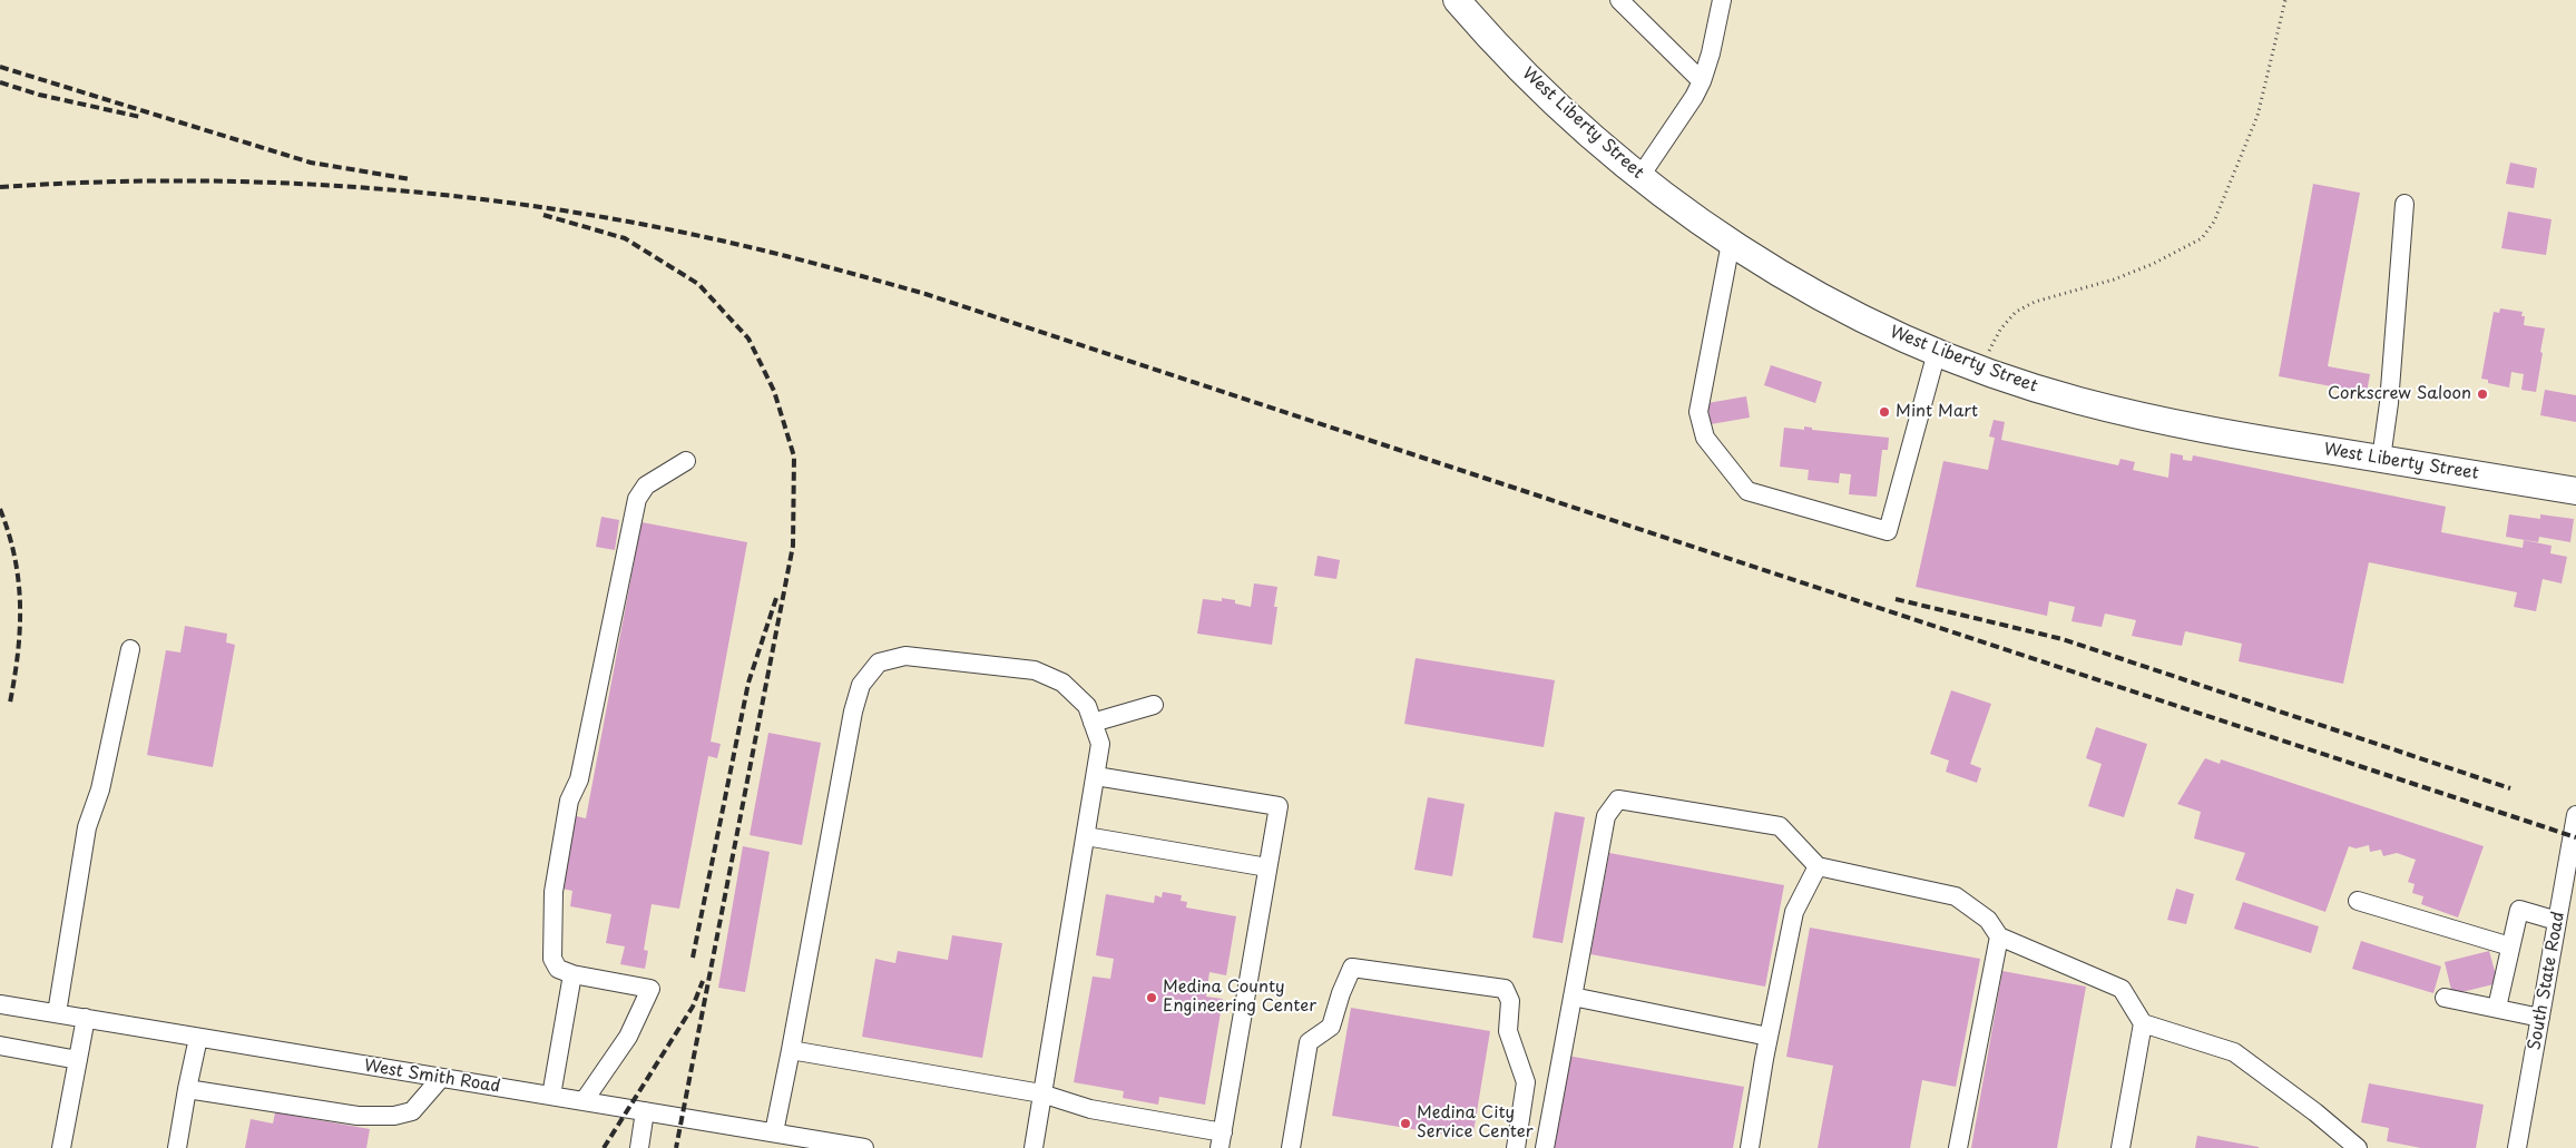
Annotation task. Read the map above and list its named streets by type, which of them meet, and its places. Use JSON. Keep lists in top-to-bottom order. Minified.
{"streets":{"highway":["West Liberty Street"],"street":["South State Road","West Smith Road"]},"places":["Corkscrew Saloon","Mint Mart","Medina County Engineering Center","Medina City Service Center"]}
